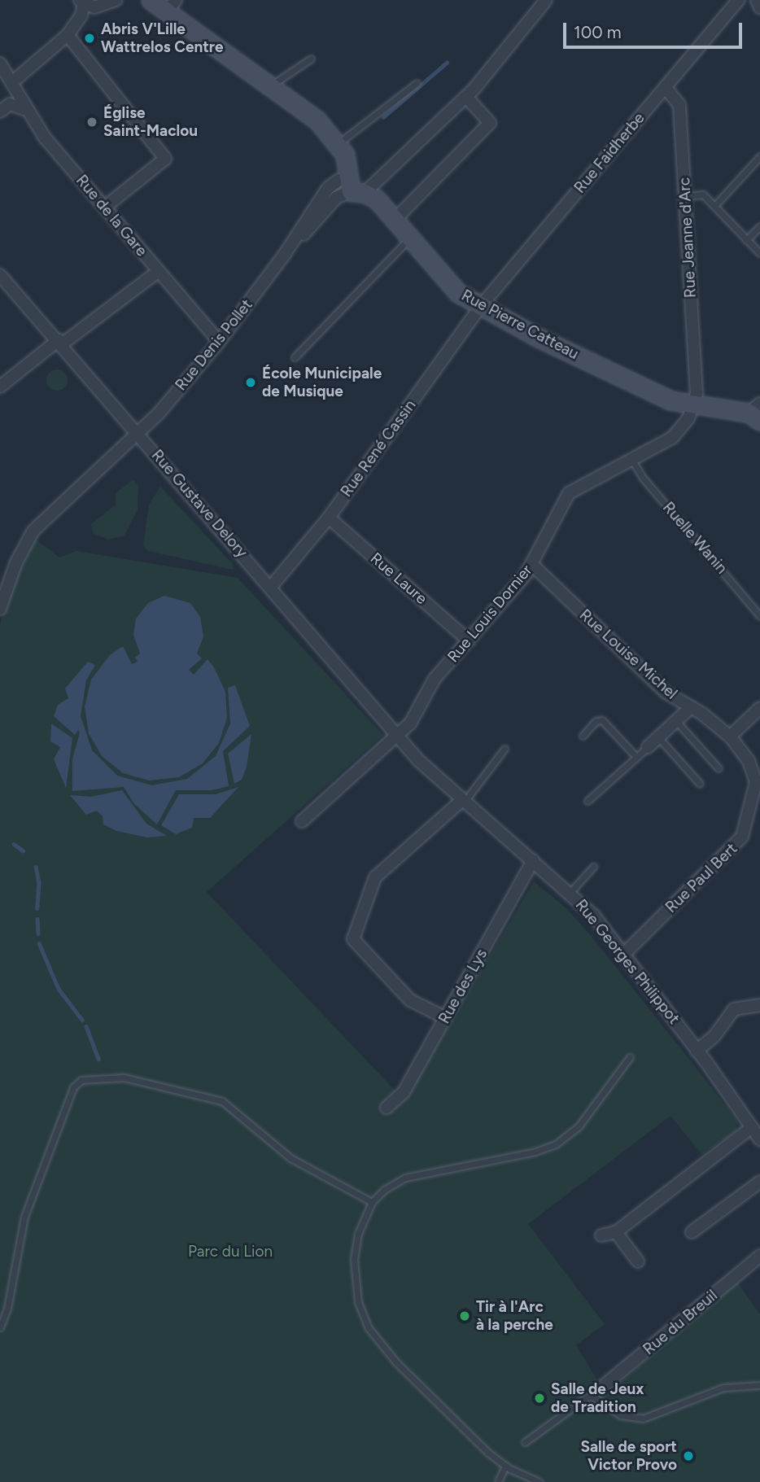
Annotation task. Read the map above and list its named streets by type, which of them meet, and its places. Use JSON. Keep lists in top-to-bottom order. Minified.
{"streets":{"street":["Rue Faidherbe","Rue de la Gare","Rue Jeanne d'Arc","Rue Pierre Catteau","Rue Denis Pollet","Rue René Cassin","Rue Gustave Delory","Rue Laure","Rue Louis Dornier","Rue Louise Michel","Rue Paul Bert","Rue Georges Philippot","Rue des Lys","Rue du Breuil"],"lane":["Ruelle Wanin"]},"crossings":[["Rue Faidherbe","Rue Jeanne d'Arc"],["Rue Faidherbe","Rue Pierre Catteau"],["Rue Faidherbe","Rue René Cassin"],["Rue de la Gare","Rue Denis Pollet"],["Rue Jeanne d'Arc","Rue Pierre Catteau"],["Rue Jeanne d'Arc","Rue Louis Dornier"],["Rue Pierre Catteau","Rue Denis Pollet"],["Rue Pierre Catteau","Rue René Cassin"],["Rue Pierre Catteau","Rue Louis Dornier"],["Rue Denis Pollet","Rue Gustave Delory"],["Rue René Cassin","Rue Gustave Delory"],["Rue René Cassin","Rue Laure"],["Rue Gustave Delory","Rue Louis Dornier"],["Rue Gustave Delory","Rue Georges Philippot"],["Ruelle Wanin","Rue Louis Dornier"],["Rue Laure","Rue Louis Dornier"],["Rue Louis Dornier","Rue Louise Michel"],["Rue Louis Dornier","Rue Georges Philippot"],["Rue Louise Michel","Rue Paul Bert"],["Rue Paul Bert","Rue Georges Philippot"],["Rue Georges Philippot","Rue des Lys"]],"parks":["Parc du Lion"],"places":["Abris V'Lille Wattrelos Centre","Église Saint-Maclou","École Municipale de Musique","Tir à l'Arc à la perche","Salle de Jeux de Tradition","Salle de sport Victor Provo"],"scale_bar":"100 m"}
